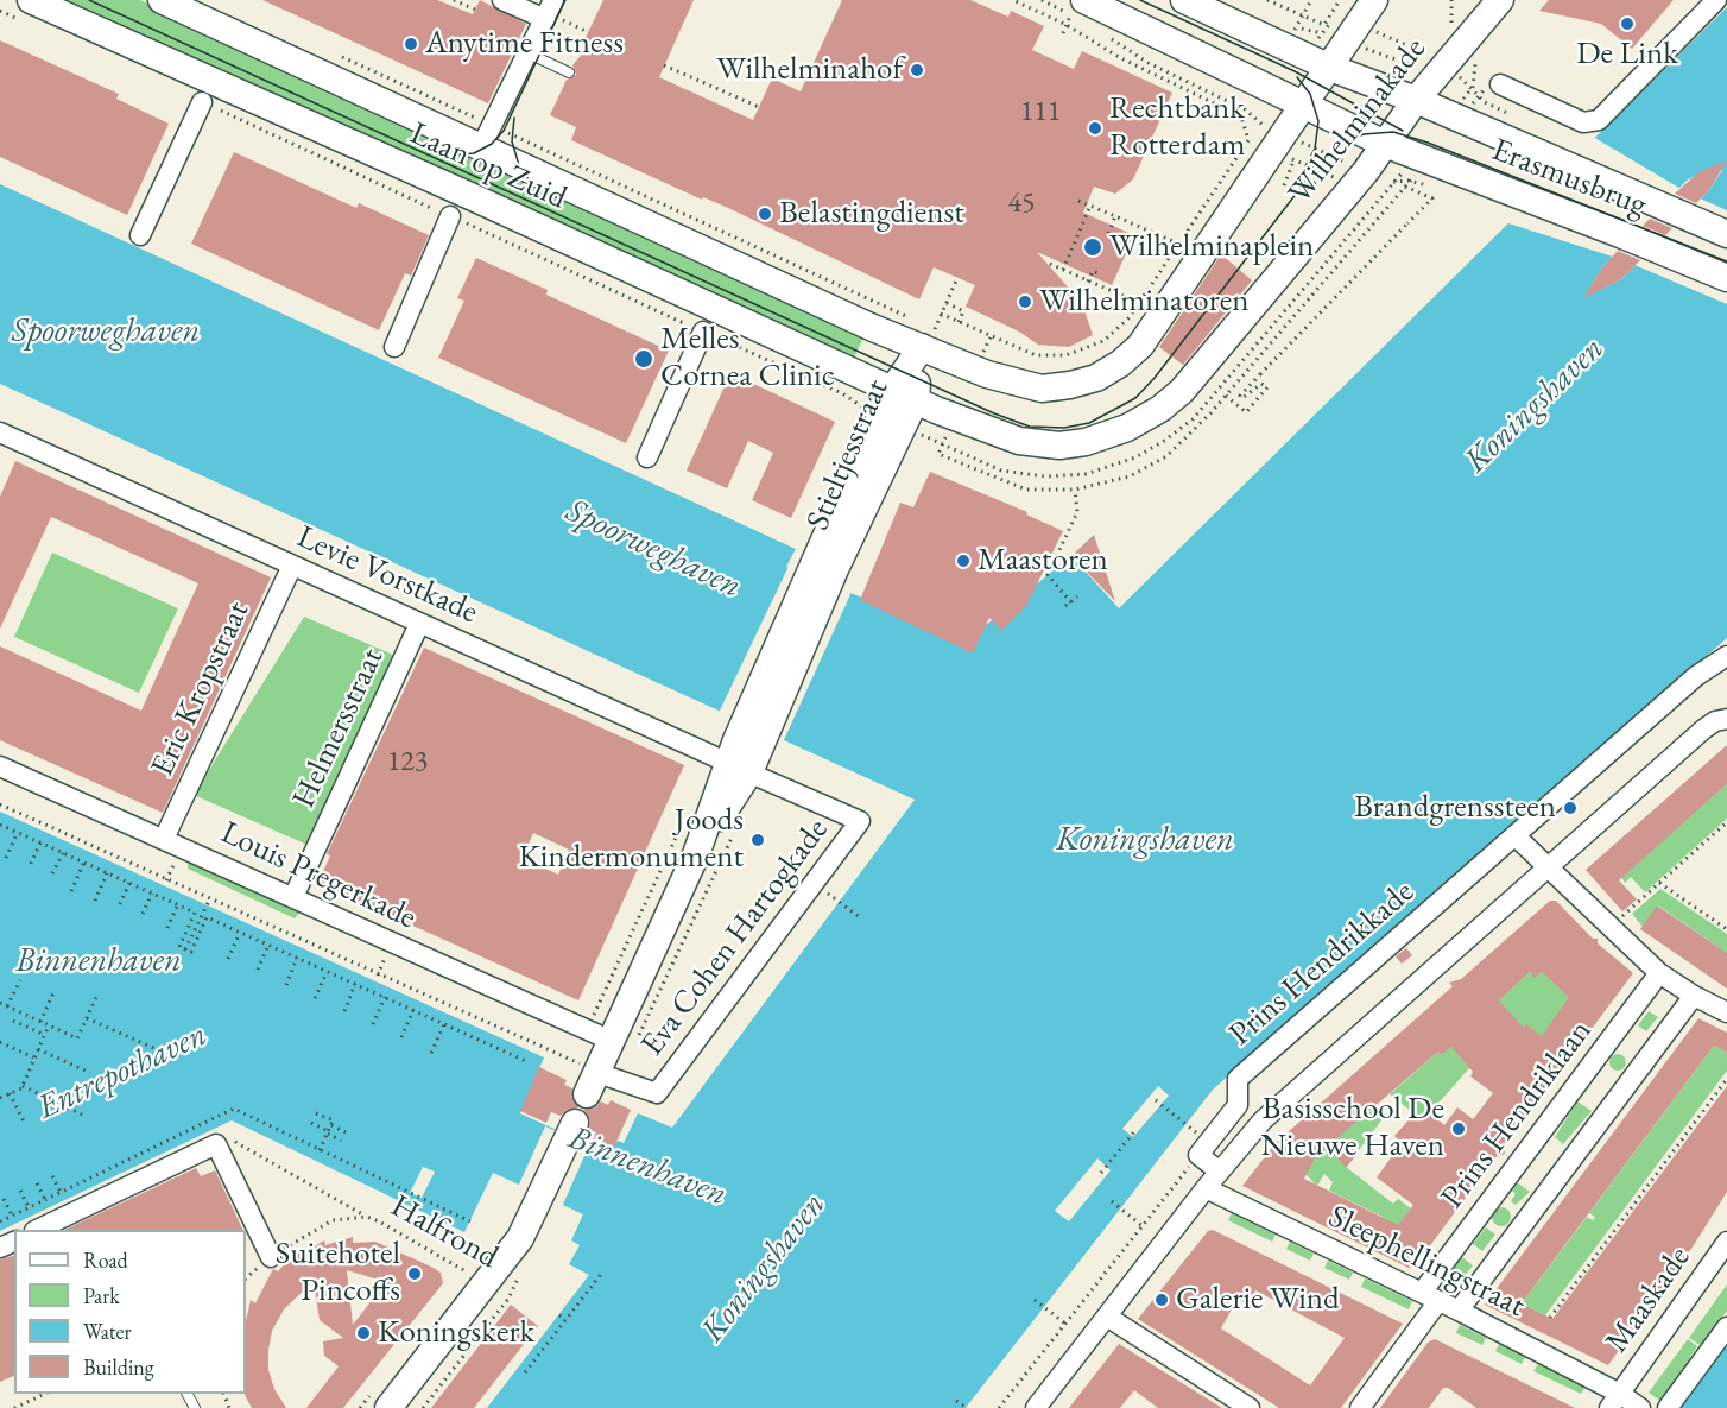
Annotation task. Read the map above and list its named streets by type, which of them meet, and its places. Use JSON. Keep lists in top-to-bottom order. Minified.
{"streets":{"main road":["Wilhelminakade","Laan op Zuid","Erasmusbrug","Stieltjesstraat"],"street":["Levie Vorstkade","Eric Kropstraat","Helmersstraat","Louis Pregerkade","Eva Cohen Hartogkade","Prins Hendrikkade","Prins Hendriklaan","Sleephellingstraat","Maaskade"],"path":["Halfrond"]},"crossings":[["Wilhelminakade","Laan op Zuid"],["Wilhelminakade","Erasmusbrug"],["Wilhelminakade","Stieltjesstraat"],["Laan op Zuid","Stieltjesstraat"],["Stieltjesstraat","Levie Vorstkade"],["Stieltjesstraat","Eva Cohen Hartogkade"],["Levie Vorstkade","Eric Kropstraat"],["Levie Vorstkade","Helmersstraat"],["Levie Vorstkade","Eva Cohen Hartogkade"],["Eric Kropstraat","Louis Pregerkade"],["Helmersstraat","Louis Pregerkade"],["Prins Hendriklaan","Sleephellingstraat"],["Sleephellingstraat","Maaskade"]],"water":["Spoorweghaven","Koningshaven","Binnenhaven","Entrepothaven"],"places":["De Link","Anytime Fitness","Wilhelminahof","Rechtbank Rotterdam","Belastingdienst","Wilhelminaplein","Wilhelminatoren","Melles Cornea Clinic","Maastoren","Brandgrenssteen","Joods Kindermonument","Basisschool De Nieuwe Haven","Suitehotel Pincoffs","Galerie Wind","Koningskerk"],"house_numbers":["111","45","123"],"legend":["Road","Park","Water","Building"]}
